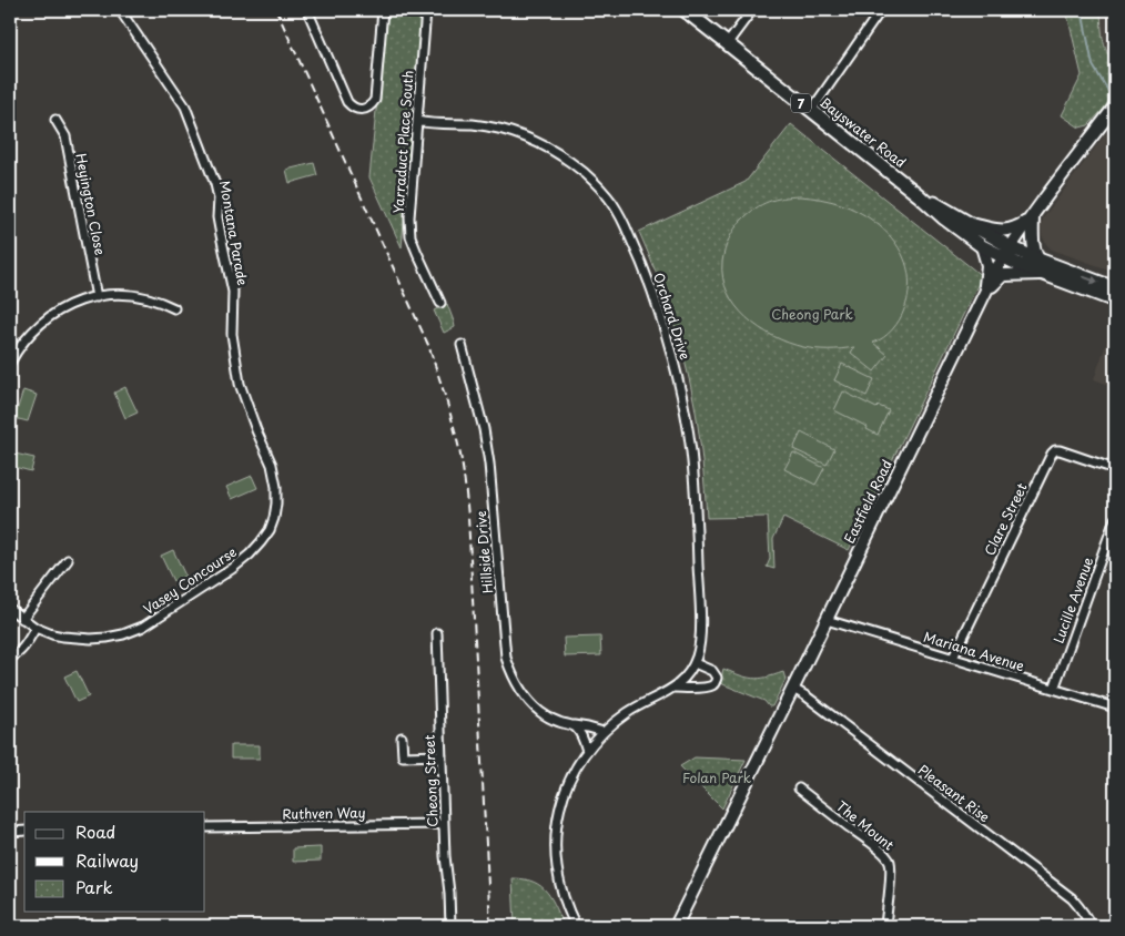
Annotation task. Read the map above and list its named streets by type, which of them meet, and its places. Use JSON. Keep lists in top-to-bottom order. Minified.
{"streets":{"main road":["7","Bayswater Road","Eastfield Road"],"street":["Yarraduct Place South","Heyington Close","Montana Parade","Orchard Drive","Clare Street","Hillside Drive","Vasey Concourse","Lucille Avenue","Mariana Avenue","Cheong Street","Pleasant Rise","Ruthven Way","The Mount"]},"crossings":[["Bayswater Road","Eastfield Road"],["Yarraduct Place South","Orchard Drive"],["Montana Parade","Vasey Concourse"],["Eastfield Road","Mariana Avenue"],["Eastfield Road","Pleasant Rise"],["Clare Street","Mariana Avenue"],["Lucille Avenue","Mariana Avenue"],["Cheong Street","Ruthven Way"]],"parks":["Cheong Park","Folan Park"],"legend":["Road","Railway","Park"]}
